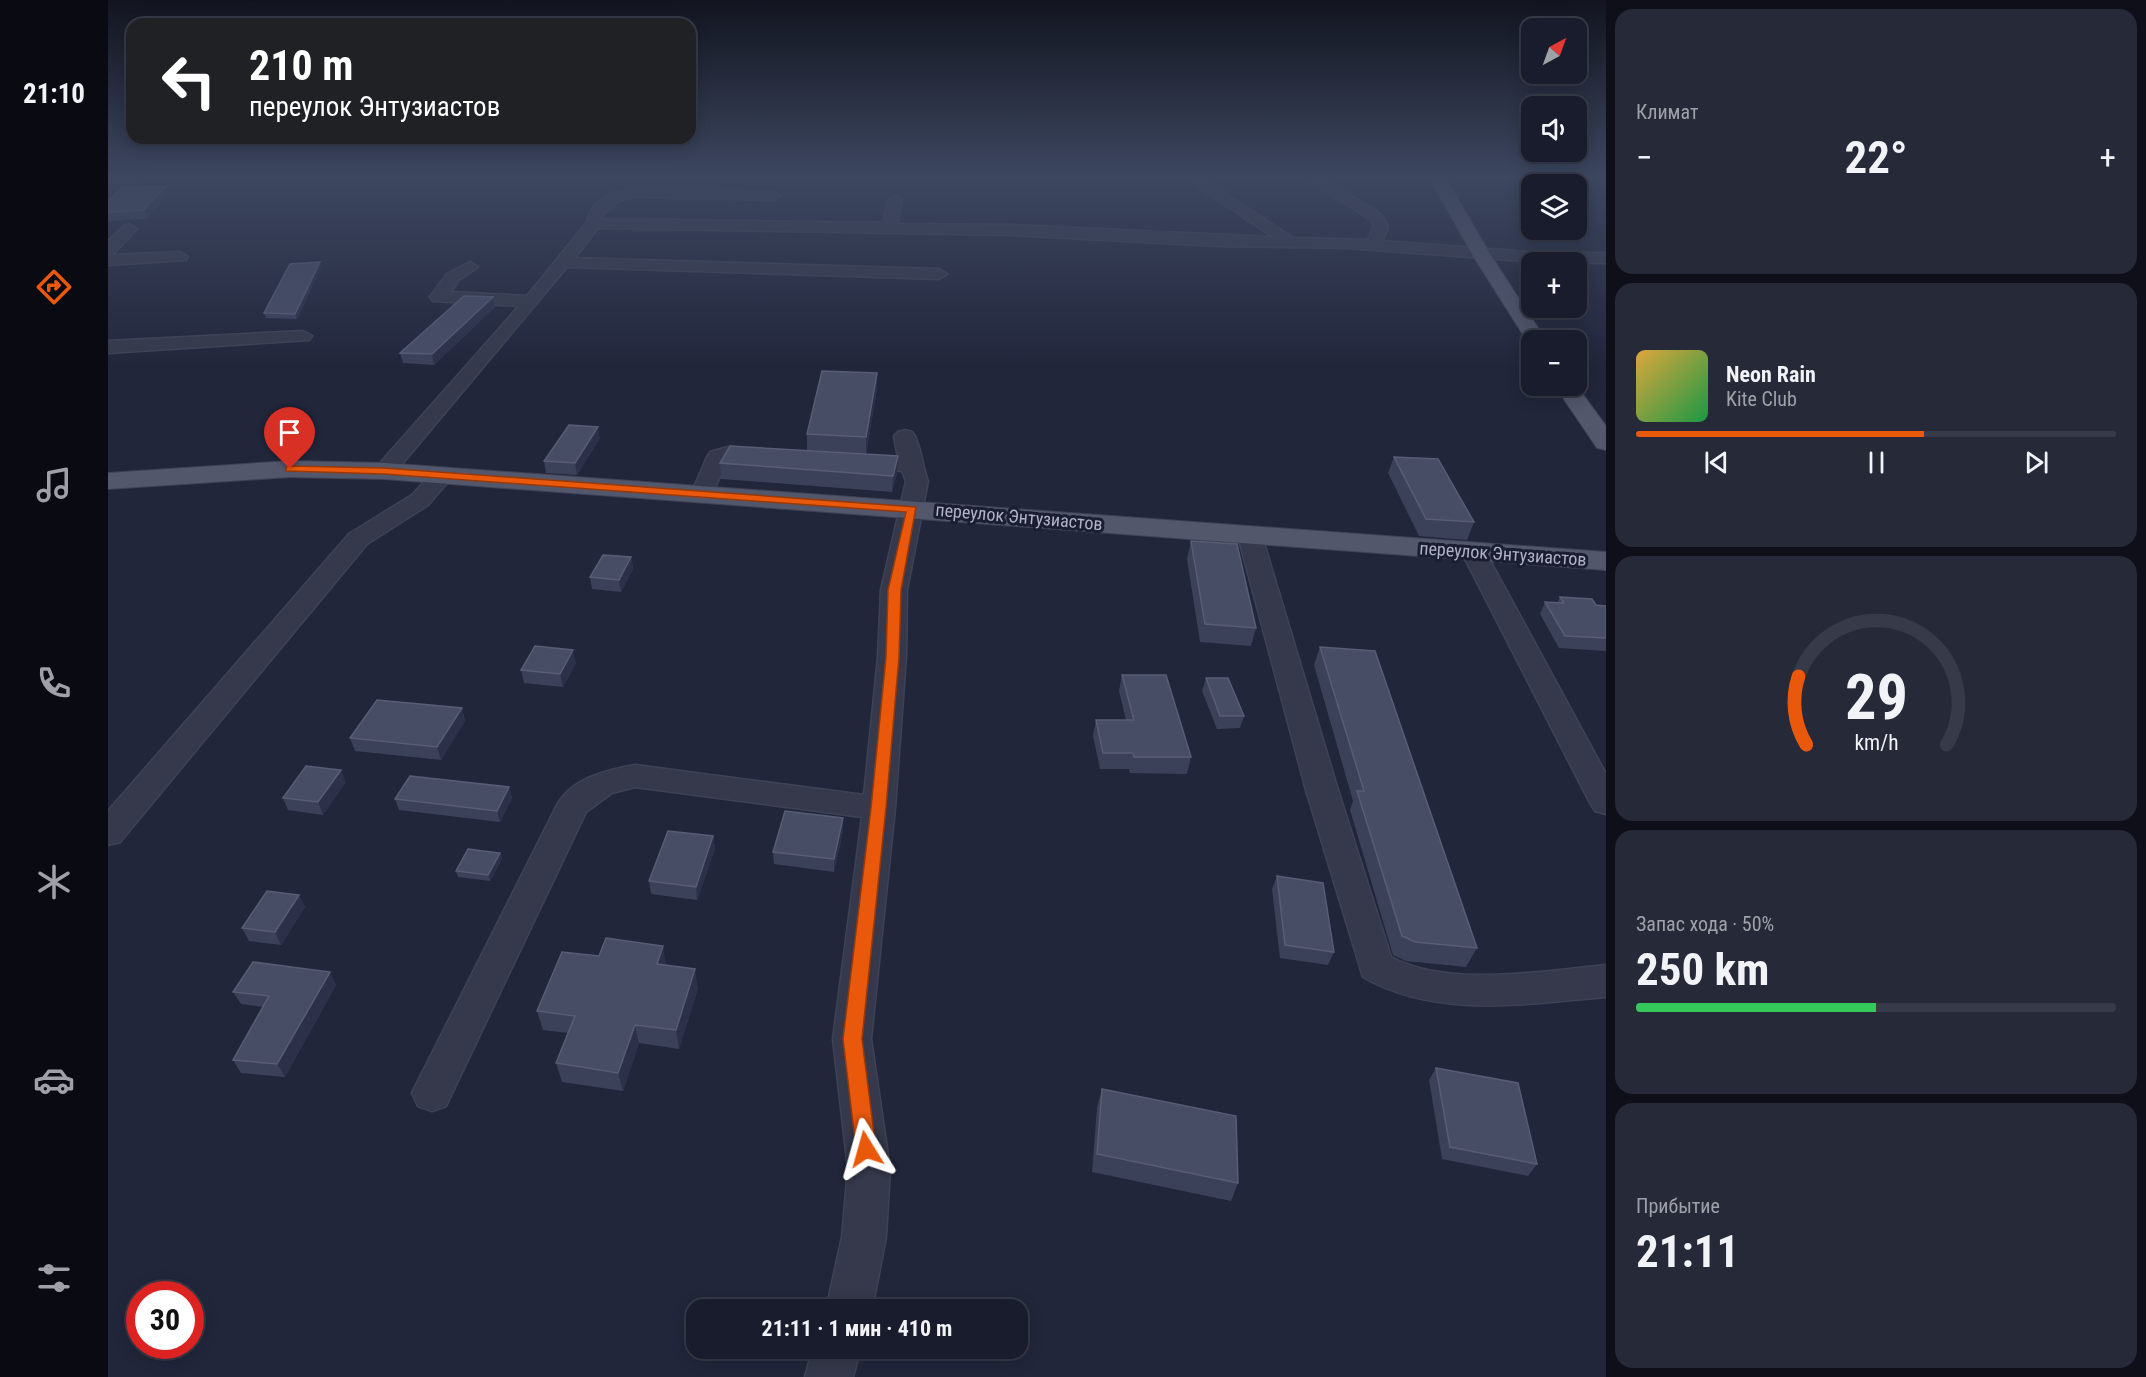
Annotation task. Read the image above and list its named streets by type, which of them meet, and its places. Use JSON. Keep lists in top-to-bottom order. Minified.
{"streets":{"main road":["переулок Энтузиастов"]},"north":"top right","page":{"tabs":"21:10","tile":["Климат",["Запас хода · 50%","250 km"],["Прибытие","21:11"]],"map_buttons":["+","−"],"turn":["210 m","переулок Энтузиастов"],"heat":["−","22°","+"],"song":["Neon Rain","Kite Club"],"limit":"30","trip":"21:11 · 1 мин · 410 m","gauge":["29","km/h"]}}
